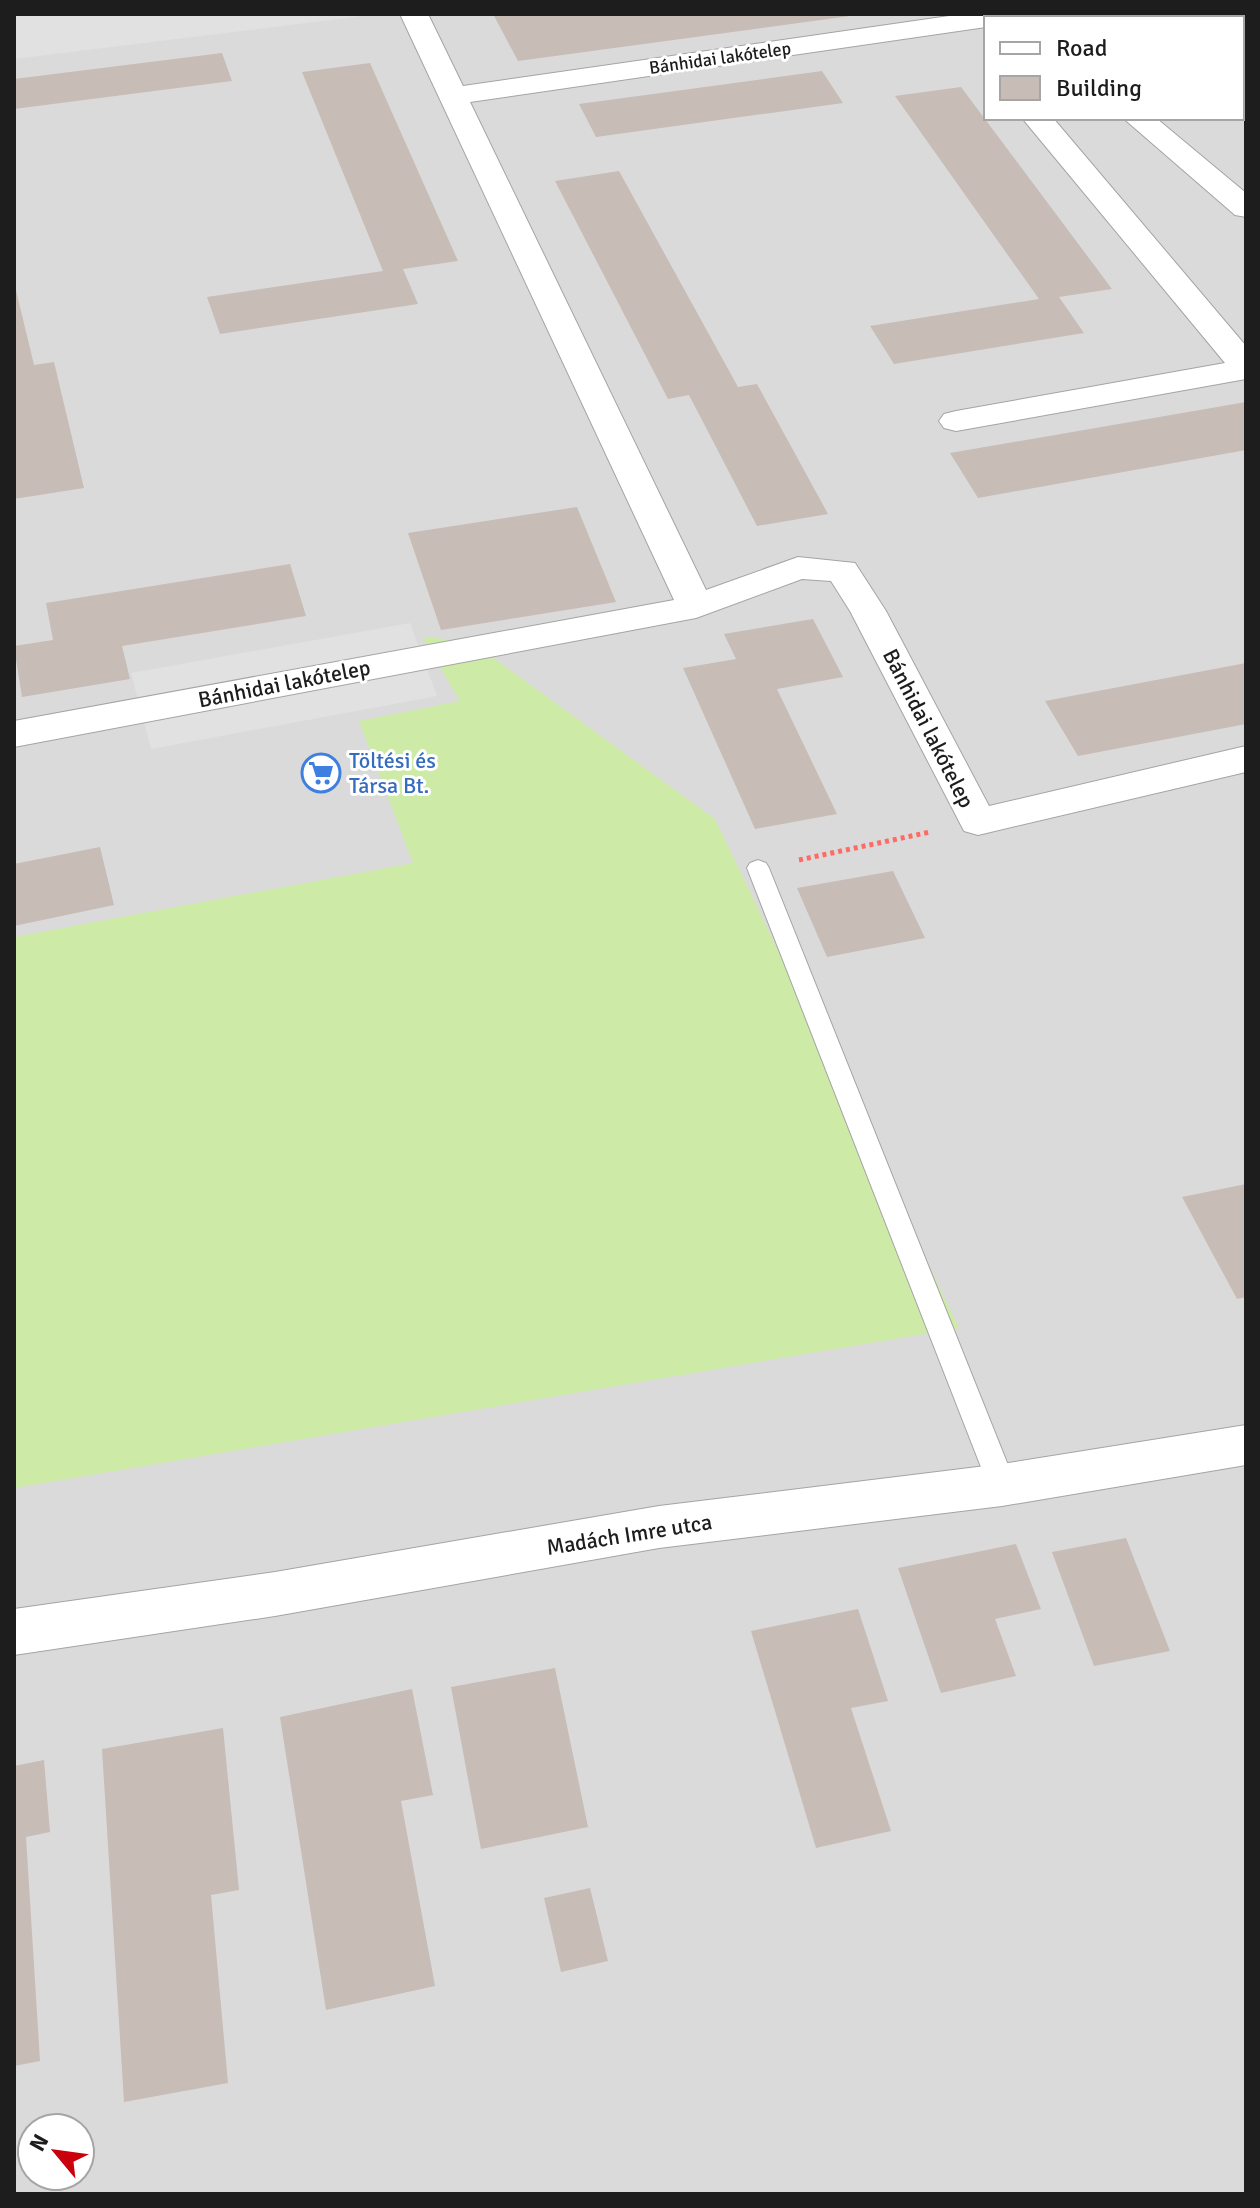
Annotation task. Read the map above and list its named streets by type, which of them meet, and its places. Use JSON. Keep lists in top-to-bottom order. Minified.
{"streets":{"street":["Bánhidai lakótelep","Madách Imre utca"]},"places":{"supermarket":["Töltési és Társa Bt."]},"legend":["Road","Building"],"north":"top left"}
